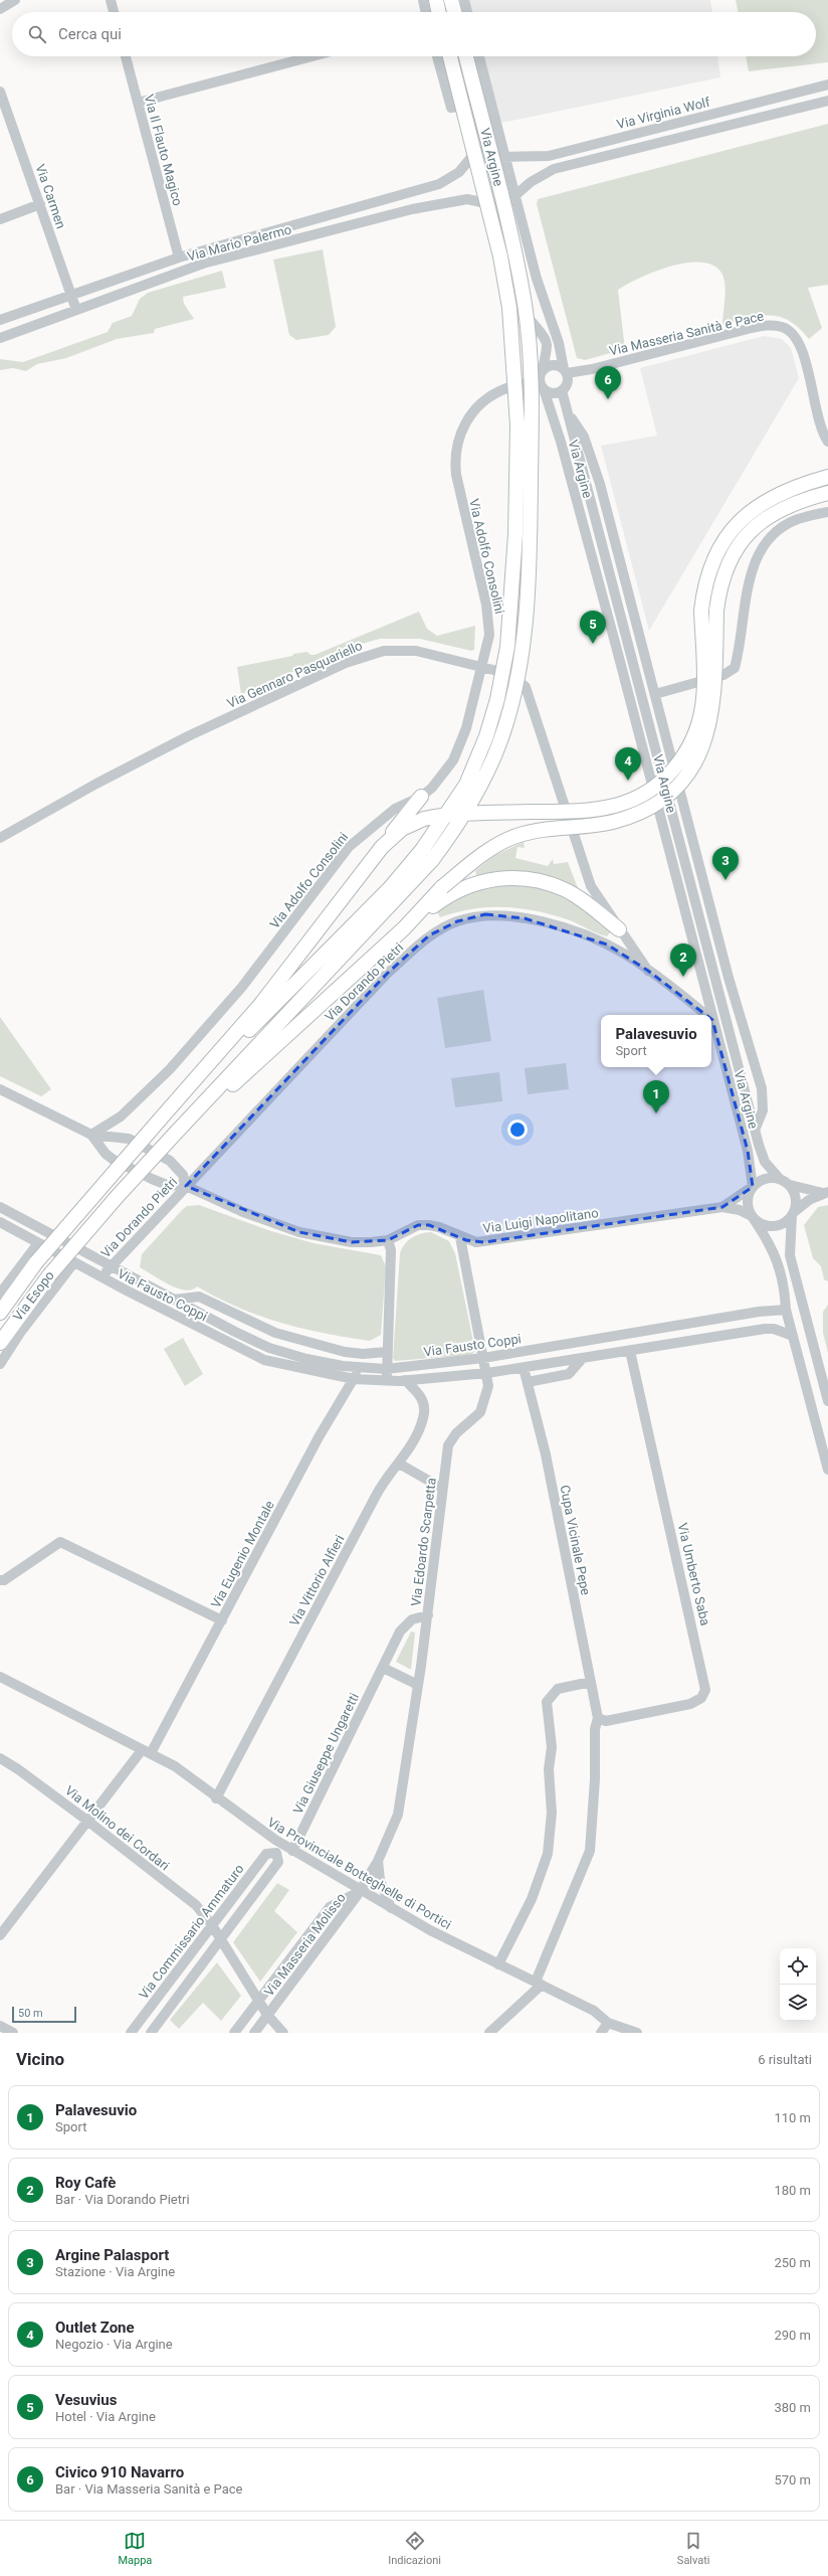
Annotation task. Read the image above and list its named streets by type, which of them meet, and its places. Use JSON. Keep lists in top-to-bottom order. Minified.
{"streets":{"street":["Via Virginia Wolf","Via Il Flauto Magico","Via Argine","Via Carmen","Via Mario Palermo","Via Masseria Sanità e Pace","Via Adolfo Consolini","Via Gennaro Pasquariello","Via Dorando Pietri","Via Luigi Napolitano","Via Fausto Coppi","Via Esopo","Cupa Vicinale Pepe","Via Edoardo Scarpetta","Via Eugenio Montale","Via Umberto Saba","Via Vittorio Alfieri","Via Giuseppe Ungaretti","Via Molino dei Cordari","Via Provinciale Botteghelle di Portici","Via Commissario Ammaturo","Via Masseria Molisso"]},"crossings":[["Via Virginia Wolf","Via Argine"],["Via Il Flauto Magico","Via Mario Palermo"],["Via Argine","Via Mario Palermo"],["Via Argine","Via Masseria Sanità e Pace"],["Via Argine","Via Adolfo Consolini"],["Via Argine","Via Luigi Napolitano"],["Via Carmen","Via Mario Palermo"],["Via Masseria Sanità e Pace","Via Adolfo Consolini"],["Via Adolfo Consolini","Via Gennaro Pasquariello"],["Via Adolfo Consolini","Via Luigi Napolitano"],["Via Gennaro Pasquariello","Via Dorando Pietri"],["Via Dorando Pietri","Via Luigi Napolitano"],["Via Dorando Pietri","Via Fausto Coppi"],["Via Luigi Napolitano","Via Edoardo Scarpetta"],["Via Fausto Coppi","Via Esopo"],["Via Fausto Coppi","Cupa Vicinale Pepe"],["Via Fausto Coppi","Via Edoardo Scarpetta"],["Via Fausto Coppi","Via Eugenio Montale"],["Via Fausto Coppi","Via Umberto Saba"],["Via Fausto Coppi","Via Vittorio Alfieri"],["Cupa Vicinale Pepe","Via Umberto Saba"],["Cupa Vicinale Pepe","Via Provinciale Botteghelle di Portici"],["Via Edoardo Scarpetta","Via Giuseppe Ungaretti"],["Via Edoardo Scarpetta","Via Provinciale Botteghelle di Portici"],["Via Edoardo Scarpetta","Via Masseria Molisso"],["Via Eugenio Montale","Via Molino dei Cordari"],["Via Eugenio Montale","Via Provinciale Botteghelle di Portici"],["Via Vittorio Alfieri","Via Provinciale Botteghelle di Portici"],["Via Giuseppe Ungaretti","Via Provinciale Botteghelle di Portici"],["Via Molino dei Cordari","Via Commissario Ammaturo"],["Via Molino dei Cordari","Via Masseria Molisso"],["Via Provinciale Botteghelle di Portici","Via Commissario Ammaturo"],["Via Provinciale Botteghelle di Portici","Via Masseria Molisso"]],"scale_bar":"50 m","page":{"search":"Cerca qui","pins":["6","5","4","3","2","1"],"popup":["Palavesuvio","Sport"],"scale":"50 m","heading":["Vicino","6 risultati"],"list":[{"mark":"1","name":"Palavesuvio","note":"Sport","value":"110 m"},{"mark":"2","name":"Roy Cafè","note":"Bar · Via Dorando Pietri","value":"180 m"},{"mark":"3","name":"Argine Palasport","note":"Stazione · Via Argine","value":"250 m"},{"mark":"4","name":"Outlet Zone","note":"Negozio · Via Argine","value":"290 m"},{"mark":"5","name":"Vesuvius","note":"Hotel · Via Argine","value":"380 m"},{"mark":"6","name":"Civico 910 Navarro","note":"Bar · Via Masseria Sanità e Pace","value":"570 m"}],"nav":["Mappa","Indicazioni","Salvati"]}}
